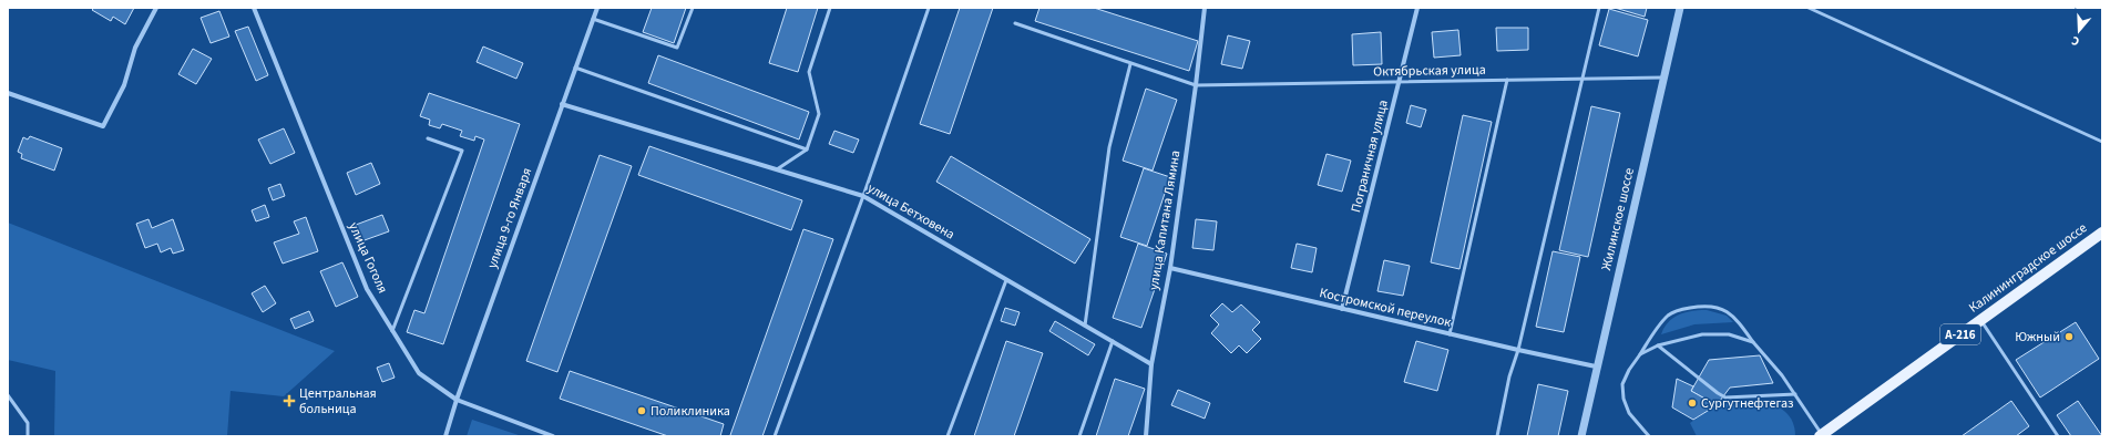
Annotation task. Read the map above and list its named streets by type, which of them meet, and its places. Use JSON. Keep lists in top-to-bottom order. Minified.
{"streets":{"main road":["Калининградское шоссе","А-216"],"street":["Пограничная улица","улица Бетховена","улица 9-го Января","Жилинское шоссе","улица Капитана Лямина","улица Гоголя","Костромской переулок"],"lane":["Октябрьская улица"]},"crossings":[["Октябрьская улица","Пограничная улица"],["Октябрьская улица","Жилинское шоссе"],["Октябрьская улица","улица Капитана Лямина"],["Пограничная улица","Костромской переулок"],["улица Бетховена","улица 9-го Января"],["улица Бетховена","улица Капитана Лямина"],["улица 9-го Января","улица Гоголя"],["Жилинское шоссе","Костромской переулок"],["улица Капитана Лямина","Костромской переулок"]],"places":{"other":["Южный","Сургутнефтегаз","Поликлиника"],"health":["Центральная больница"]},"north":"bottom"}
